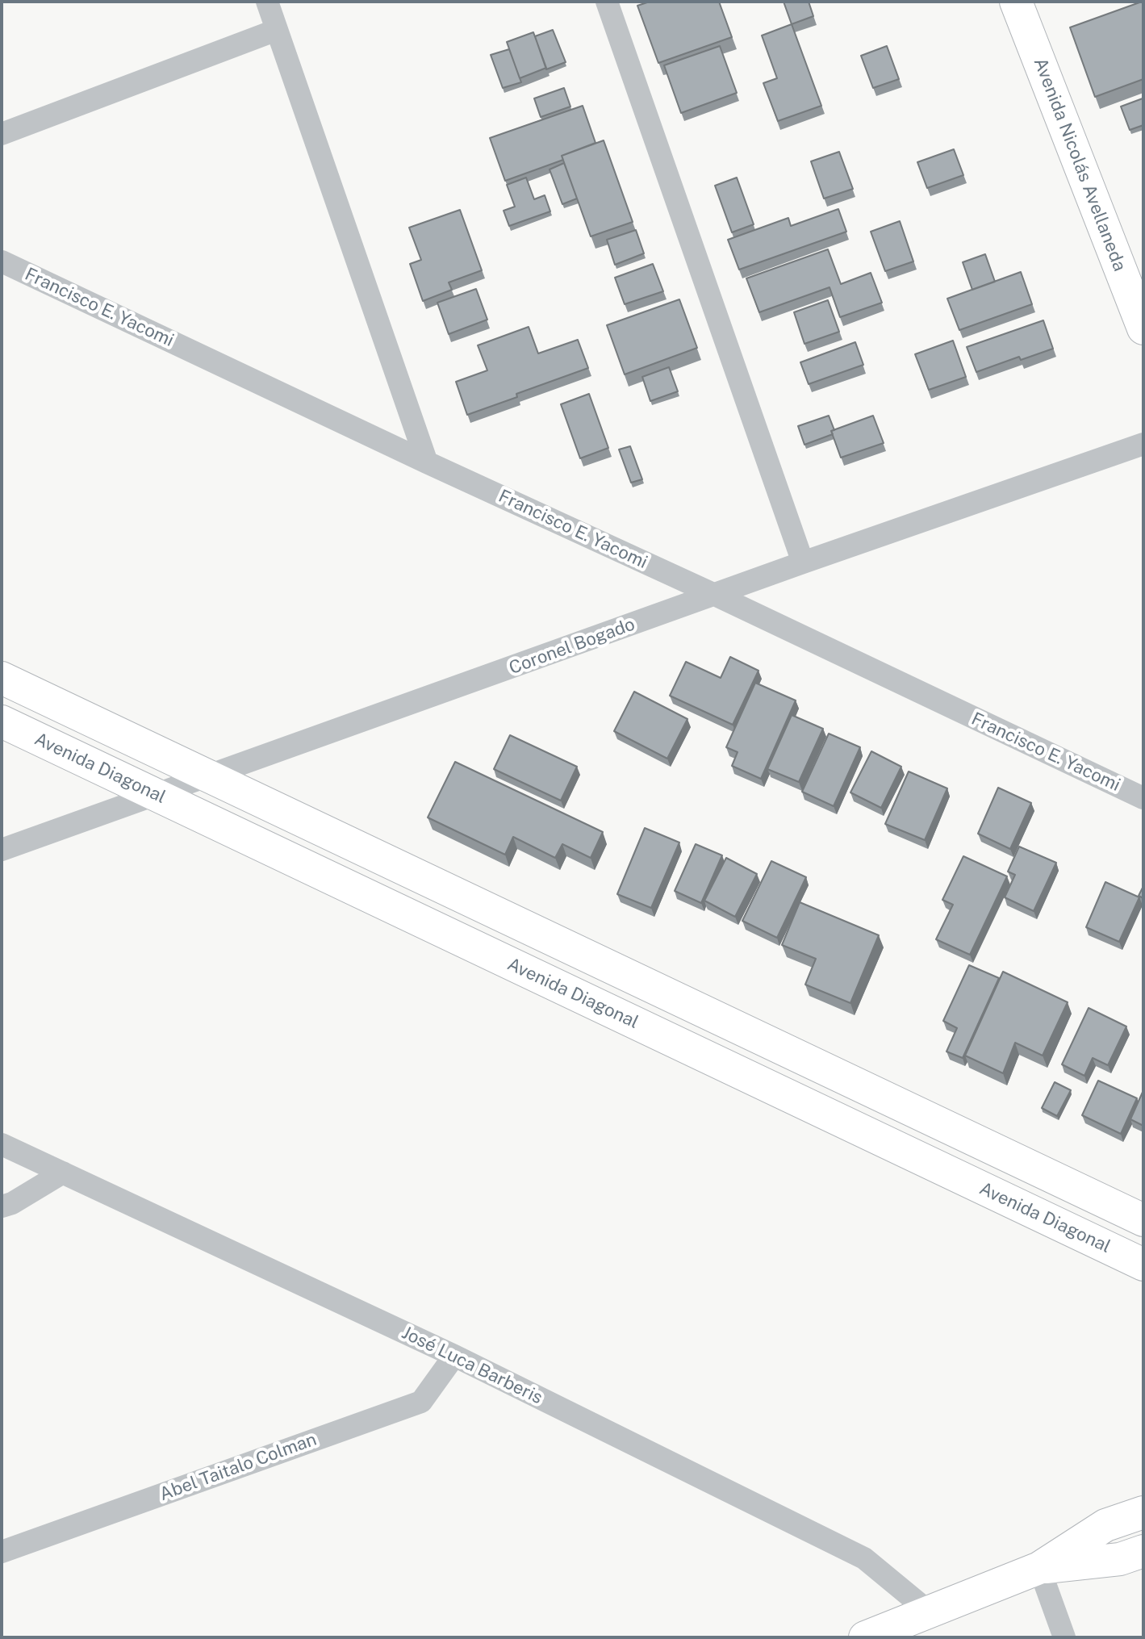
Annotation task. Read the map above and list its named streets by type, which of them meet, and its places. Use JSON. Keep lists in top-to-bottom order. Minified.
{"streets":{"main road":["Avenida Nicolás Avellaneda","Avenida Diagonal"],"street":["Francisco E. Yacomi","Coronel Bogado","José Luca Barberis","Abel Taitalo Colman"]},"crossings":[["Francisco E. Yacomi","Coronel Bogado"],["Coronel Bogado","Avenida Diagonal"],["José Luca Barberis","Abel Taitalo Colman"]]}
